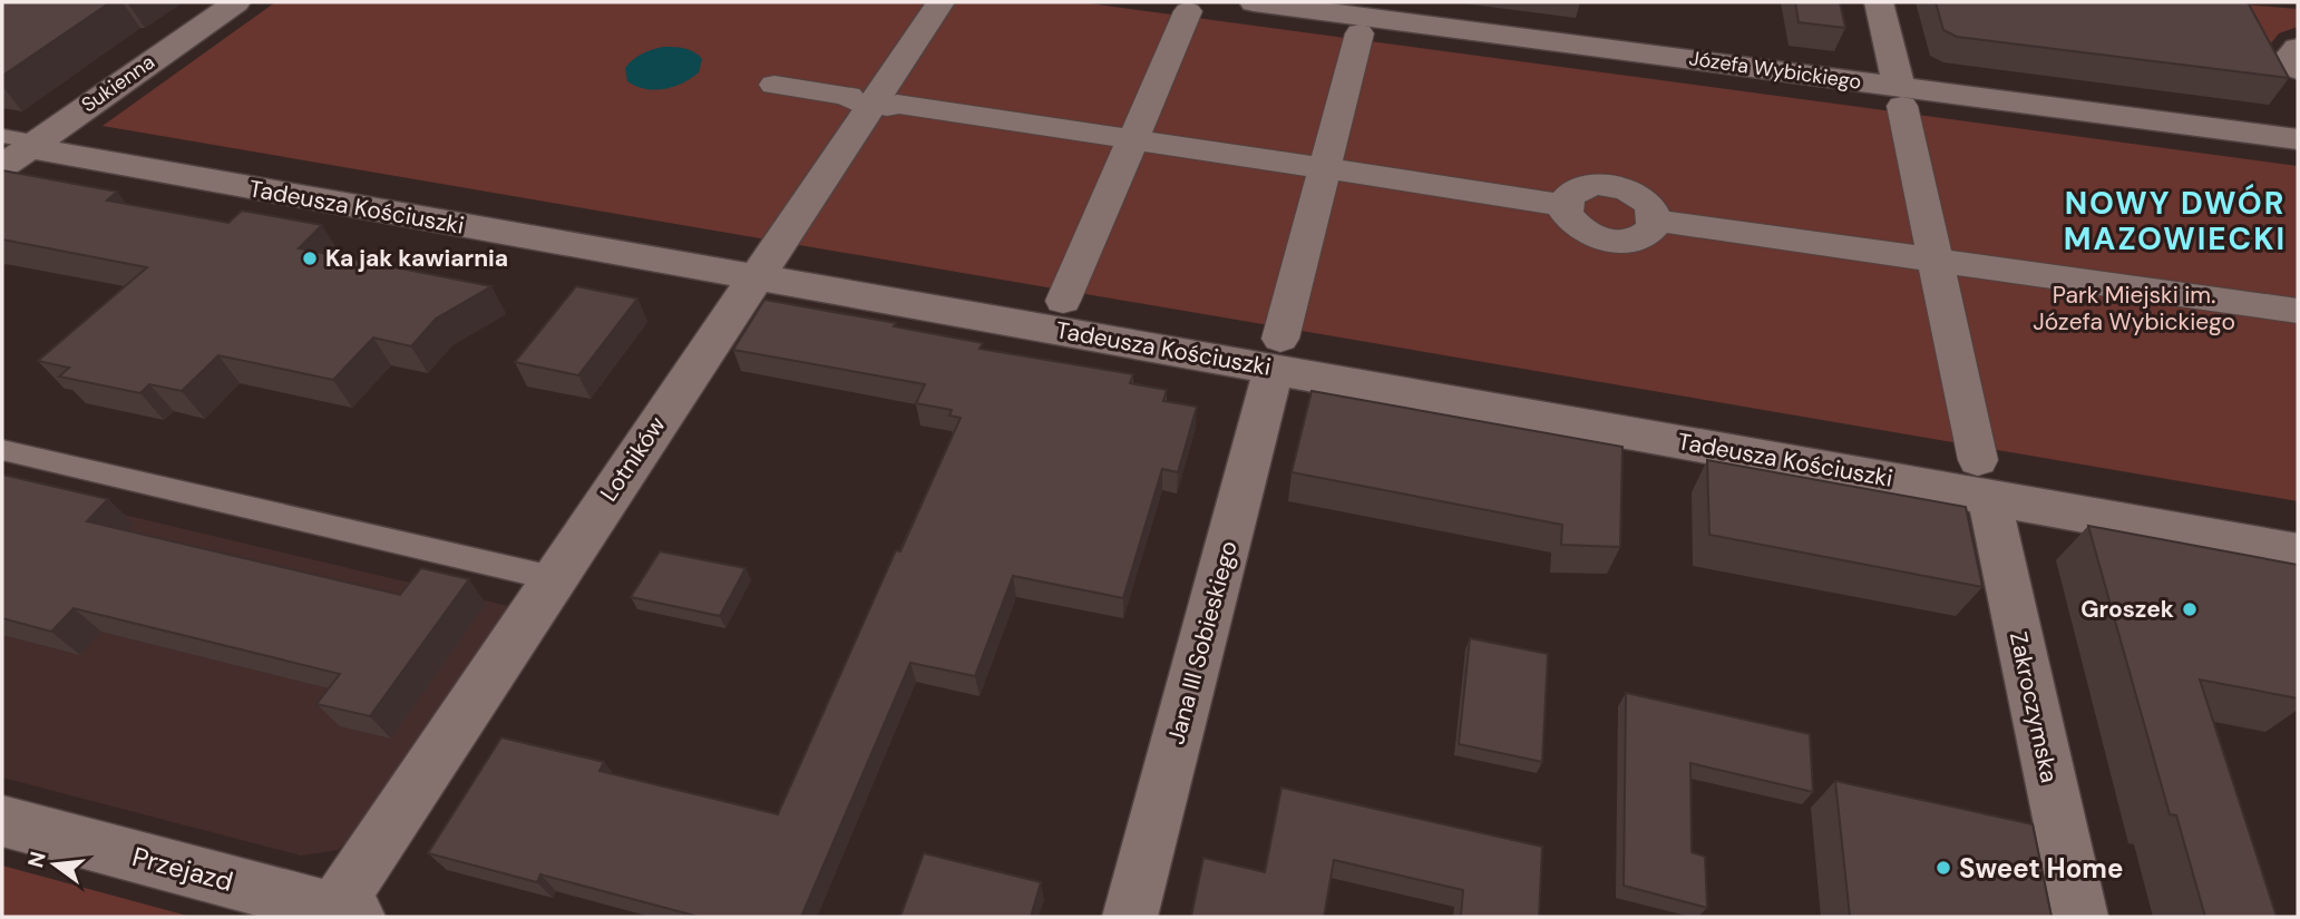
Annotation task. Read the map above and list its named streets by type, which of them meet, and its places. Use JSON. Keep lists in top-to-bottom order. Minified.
{"streets":{"street":["Józefa Wybickiego","Sukienna","Tadeusza Kościuszki","Lotników","Jana III Sobieskiego","Zakroczymska","Przejazd"]},"crossings":[["Sukienna","Tadeusza Kościuszki"],["Tadeusza Kościuszki","Lotników"],["Tadeusza Kościuszki","Jana III Sobieskiego"],["Tadeusza Kościuszki","Zakroczymska"],["Lotników","Przejazd"]],"districts":["NOWY DWÓR MAZOWIECKI"],"parks":["Park Miejski im. Józefa Wybickiego"],"places":["Ka jak kawiarnia","Groszek","Sweet Home"],"north":"left"}
